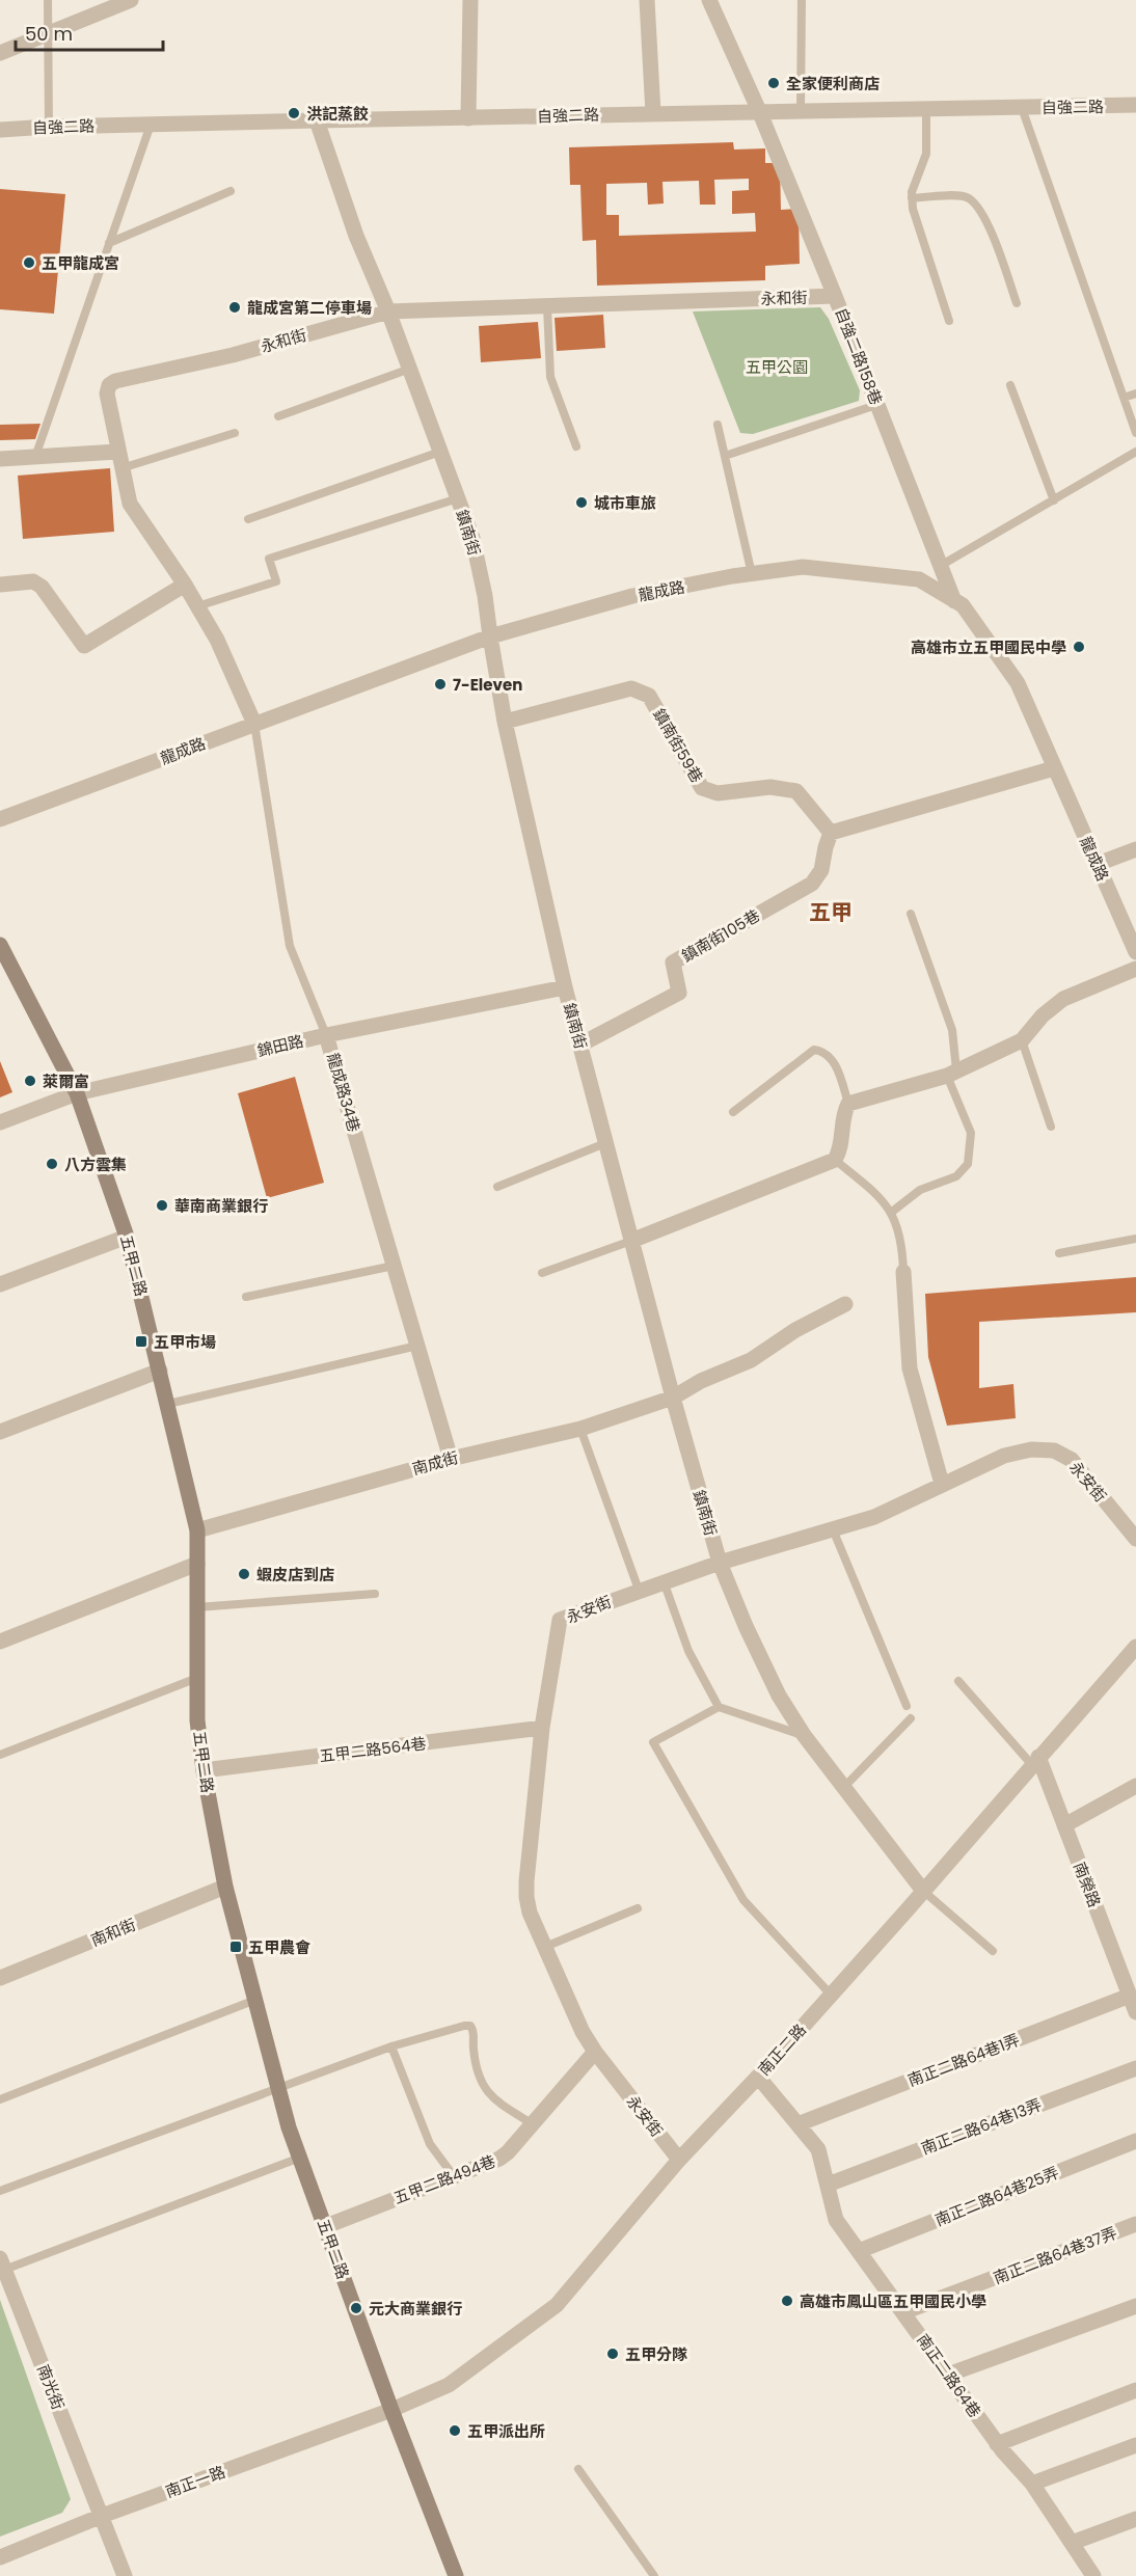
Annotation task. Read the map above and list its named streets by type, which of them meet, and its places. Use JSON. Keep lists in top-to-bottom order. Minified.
{"streets":{"main road":["五甲二路"],"street":["自強二路","永和街","自強二路158巷","鎮南街","龍成路","鎮南街59巷","鎮南街105巷","錦田路","龍成路34巷","南成街","永安街","五甲二路564巷","南榮路","南和街","南正二路","南正二路64巷1弄","南正二路64巷13弄","五甲二路494巷","南正二路64巷25弄","南正二路64巷37弄","南正二路64巷","南光街","南正一路"]},"crossings":[["自強二路","自強二路158巷"],["自強二路","鎮南街"],["永和街","自強二路158巷"],["永和街","鎮南街"],["永和街","龍成路"],["永和街","龍成路34巷"],["自強二路158巷","龍成路"],["鎮南街","龍成路"],["鎮南街","鎮南街59巷"],["鎮南街","鎮南街105巷"],["鎮南街","錦田路"],["鎮南街","南成街"],["鎮南街","永安街"],["鎮南街","南正二路"],["龍成路","龍成路34巷"],["鎮南街59巷","鎮南街105巷"],["錦田路","龍成路34巷"],["錦田路","五甲二路"],["龍成路34巷","南成街"],["五甲二路","南成街"],["五甲二路","五甲二路564巷"],["五甲二路","南和街"],["五甲二路","南正二路"],["五甲二路","五甲二路494巷"],["五甲二路","南正一路"],["永安街","五甲二路564巷"],["永安街","南正二路"],["永安街","五甲二路494巷"],["南榮路","南正二路"],["南榮路","南正二路64巷1弄"],["南正二路","南正二路64巷"],["南正二路","南正一路"],["南正二路64巷1弄","南正二路64巷"],["南正二路64巷13弄","南正二路64巷"],["南正二路64巷25弄","南正二路64巷"],["南正二路64巷37弄","南正二路64巷"],["南光街","南正一路"]],"districts":["五甲"],"parks":["五甲公園"],"places":{"other":["全家便利商店","洪記蒸餃","五甲龍成宮","龍成宮第二停車場","城市車旅","高雄市立五甲國民中學","7-Eleven","萊爾富","八方雲集","華南商業銀行","蝦皮店到店","高雄市鳳山區五甲國民小學","元大商業銀行","五甲分隊","五甲派出所"],"transit":["五甲市場","五甲農會"]},"scale_bar":"50 m"}
